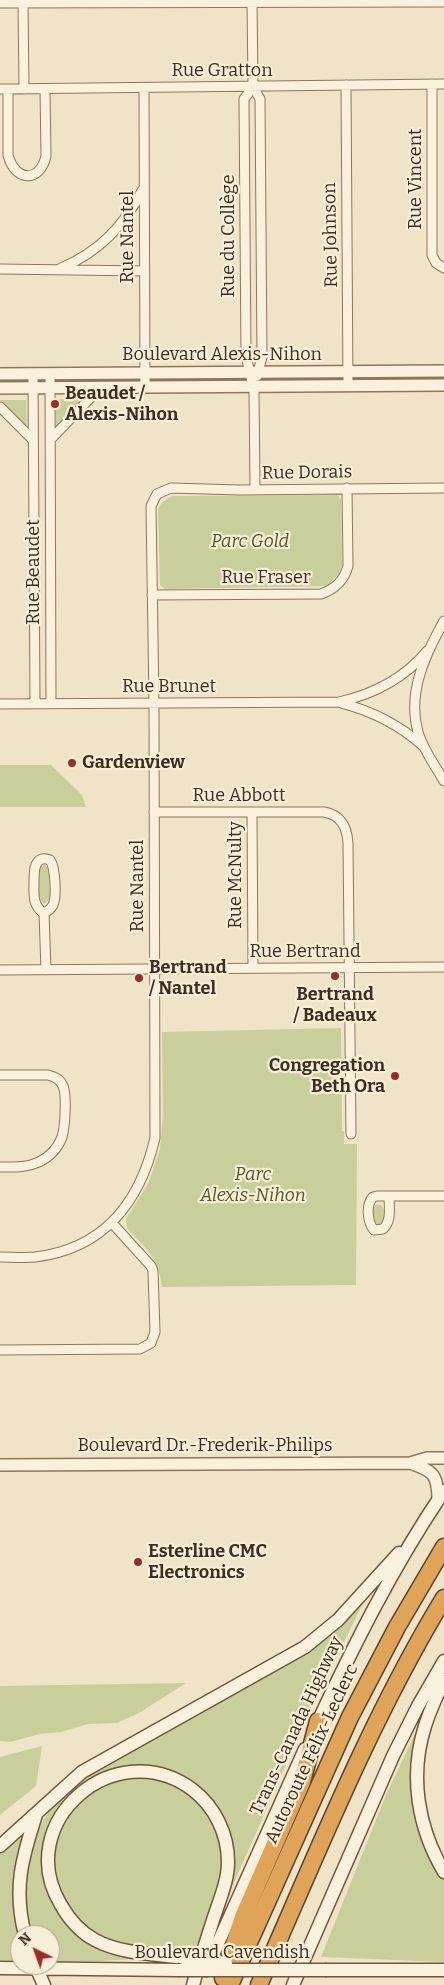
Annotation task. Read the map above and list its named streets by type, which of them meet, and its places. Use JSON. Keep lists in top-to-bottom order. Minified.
{"streets":{"highway":["Autoroute Félix-Leclerc"],"main road":["Trans-Canada Highway","Boulevard Cavendish"],"street":["Rue Gratton","Rue Vincent","Rue Johnson","Rue du Collège","Rue Nantel","Boulevard Alexis-Nihon","Rue Dorais","Rue Beaudet","Rue Fraser","Rue Brunet","Rue Abbott","Rue McNulty","Rue Bertrand","Boulevard Dr.-Frederik-Philips"]},"crossings":[["Rue Gratton","Rue Vincent"],["Rue Gratton","Rue Johnson"],["Rue Gratton","Rue du Collège"],["Rue Gratton","Rue Nantel"],["Rue Johnson","Boulevard Alexis-Nihon"],["Rue du Collège","Boulevard Alexis-Nihon"],["Rue du Collège","Rue Dorais"],["Rue Nantel","Boulevard Alexis-Nihon"],["Rue Nantel","Rue Dorais"],["Rue Nantel","Rue Fraser"],["Rue Nantel","Rue Brunet"],["Rue Nantel","Rue Abbott"],["Rue Nantel","Rue Bertrand"],["Boulevard Alexis-Nihon","Rue Beaudet"],["Rue Dorais","Rue Fraser"],["Rue Beaudet","Rue Brunet"],["Rue Abbott","Rue McNulty"],["Rue Abbott","Rue Bertrand"],["Rue McNulty","Rue Bertrand"]],"parks":["Parc Gold","Parc Alexis-Nihon"],"places":["Beaudet / Alexis-Nihon","Gardenview","Bertrand / Badeaux","Bertrand / Nantel","Congregation Beth Ora","Esterline CMC Electronics"],"north":"top left"}
